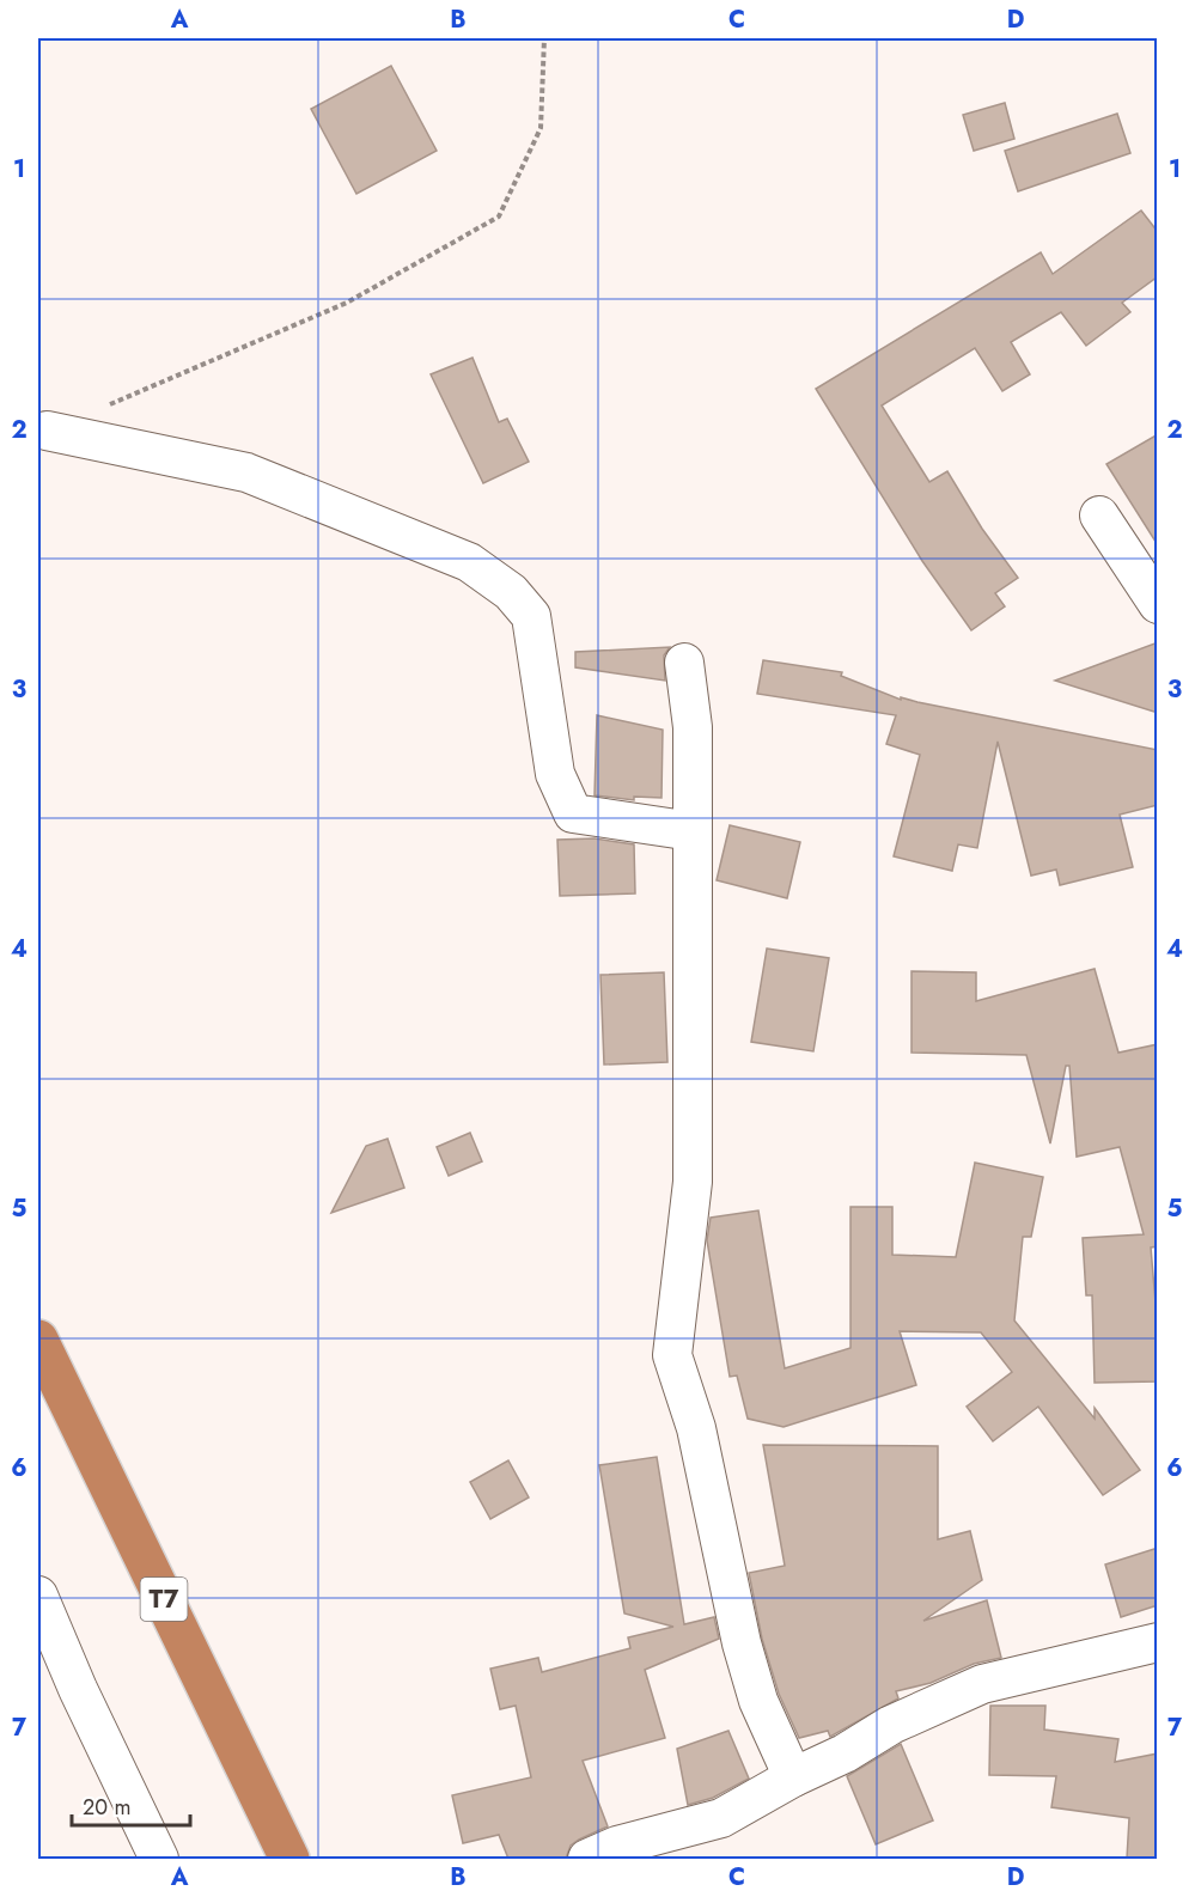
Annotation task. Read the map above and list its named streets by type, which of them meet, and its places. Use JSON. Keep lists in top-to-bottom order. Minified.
{"streets":{"highway":["T7"]},"scale_bar":"20 m","grid":{"columns":["A","B","C","D"],"rows":["1","2","3","4","5","6","7"]}}
